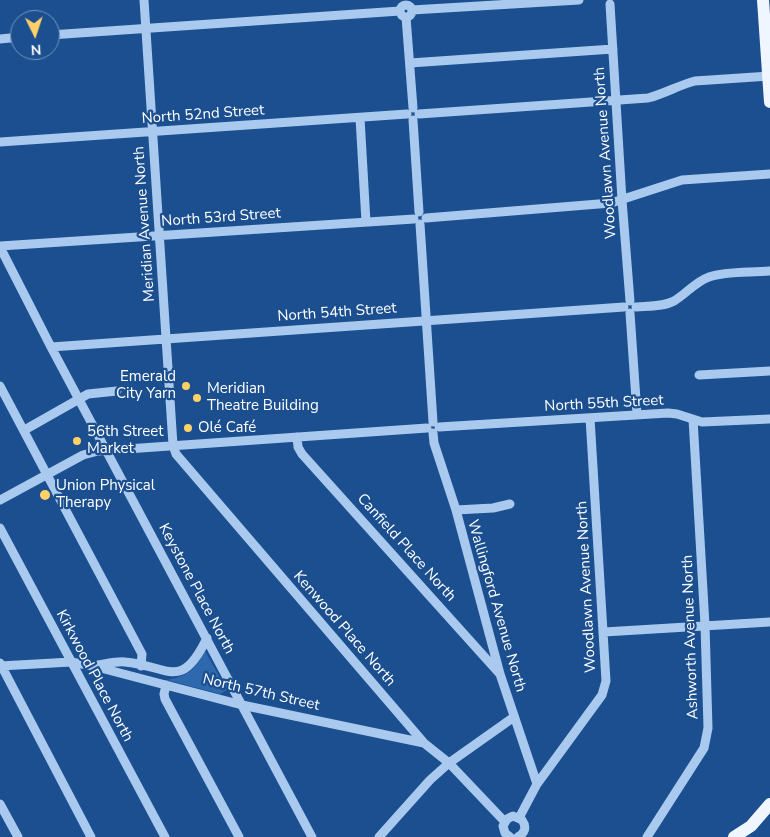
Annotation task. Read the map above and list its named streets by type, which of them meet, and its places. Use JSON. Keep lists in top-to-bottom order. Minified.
{"streets":{"street":["North 52nd Street","Woodlawn Avenue North","North 53rd Street","Meridian Avenue North","North 54th Street","North 55th Street","Canfield Place North","Keystone Place North","Wallingford Avenue North","Kenwood Place North","Ashworth Avenue North","Kirkwood Place North","North 57th Street"]},"crossings":[["North 52nd Street","Woodlawn Avenue North"],["North 52nd Street","Meridian Avenue North"],["North 52nd Street","Wallingford Avenue North"],["Woodlawn Avenue North","North 53rd Street"],["Woodlawn Avenue North","North 54th Street"],["Woodlawn Avenue North","North 55th Street"],["Woodlawn Avenue North","Wallingford Avenue North"],["North 53rd Street","Meridian Avenue North"],["North 53rd Street","Keystone Place North"],["North 53rd Street","Wallingford Avenue North"],["Meridian Avenue North","North 54th Street"],["Meridian Avenue North","North 55th Street"],["Meridian Avenue North","Kenwood Place North"],["North 54th Street","Keystone Place North"],["North 54th Street","Wallingford Avenue North"],["North 55th Street","Canfield Place North"],["North 55th Street","Keystone Place North"],["North 55th Street","Wallingford Avenue North"],["North 55th Street","Kenwood Place North"],["North 55th Street","Ashworth Avenue North"],["Canfield Place North","Wallingford Avenue North"],["Keystone Place North","North 57th Street"],["Kenwood Place North","North 57th Street"],["Kirkwood Place North","North 57th Street"]],"places":["Emerald City Yarn","Meridian Theatre Building","Olé Café","56th Street Market","Union Physical Therapy"],"north":"bottom"}
